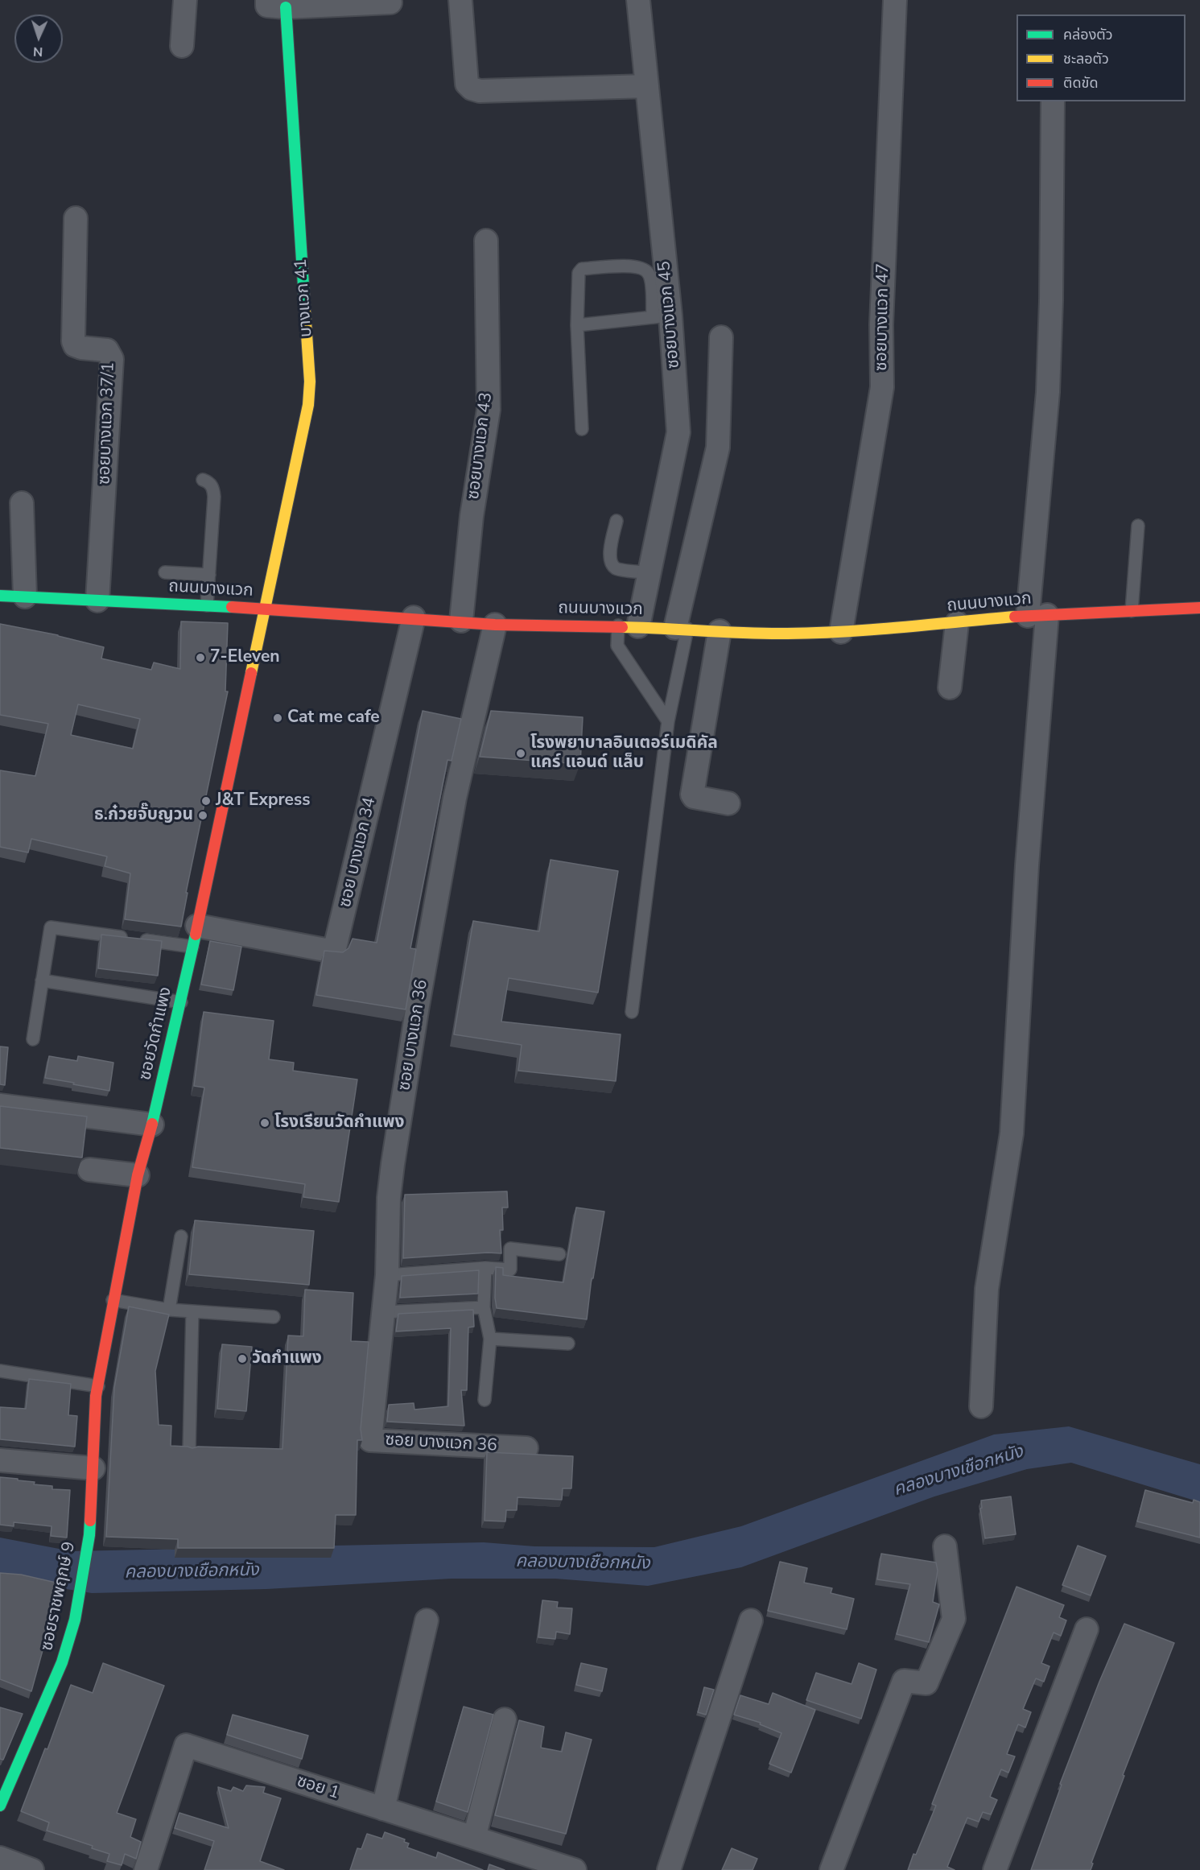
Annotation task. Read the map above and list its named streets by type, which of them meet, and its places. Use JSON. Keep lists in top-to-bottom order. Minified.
{"streets":{"street":["บางแวก 41","ซอยบางแวก 45","ซอยบางแวก 47","ซอยบางแวก 37/1","ซอยบางแวก 43","ถนนบางแวก","ซอย บางแวก 34","ซอยวัดกำแพง","ซอย บางแวก 36","ซอยราชพฤกษ์ 9","ซอย 1"]},"crossings":[["บางแวก 41","ถนนบางแวก"],["บางแวก 41","ซอยวัดกำแพง"],["ซอยบางแวก 45","ถนนบางแวก"],["ซอยบางแวก 47","ถนนบางแวก"],["ซอยบางแวก 37/1","ถนนบางแวก"],["ซอยบางแวก 43","ถนนบางแวก"],["ถนนบางแวก","ซอย บางแวก 34"],["ถนนบางแวก","ซอยวัดกำแพง"],["ถนนบางแวก","ซอย บางแวก 36"],["ซอย บางแวก 34","ซอยวัดกำแพง"],["ซอยวัดกำแพง","ซอยราชพฤกษ์ 9"]],"water":["คลองบางเชือกหนัง"],"places":["7-Eleven","Cat me cafe","โรงพยาบาลอินเตอร์เมดิคัล แคร์ แอนด์ แล็บ","J&T Express","ธ.ก๋วยจั๊บญวน","โรงเรียนวัดกำแพง","วัดกำแพง"],"legend":["คล่องตัว","ชะลอตัว","ติดขัด"],"north":"bottom"}
